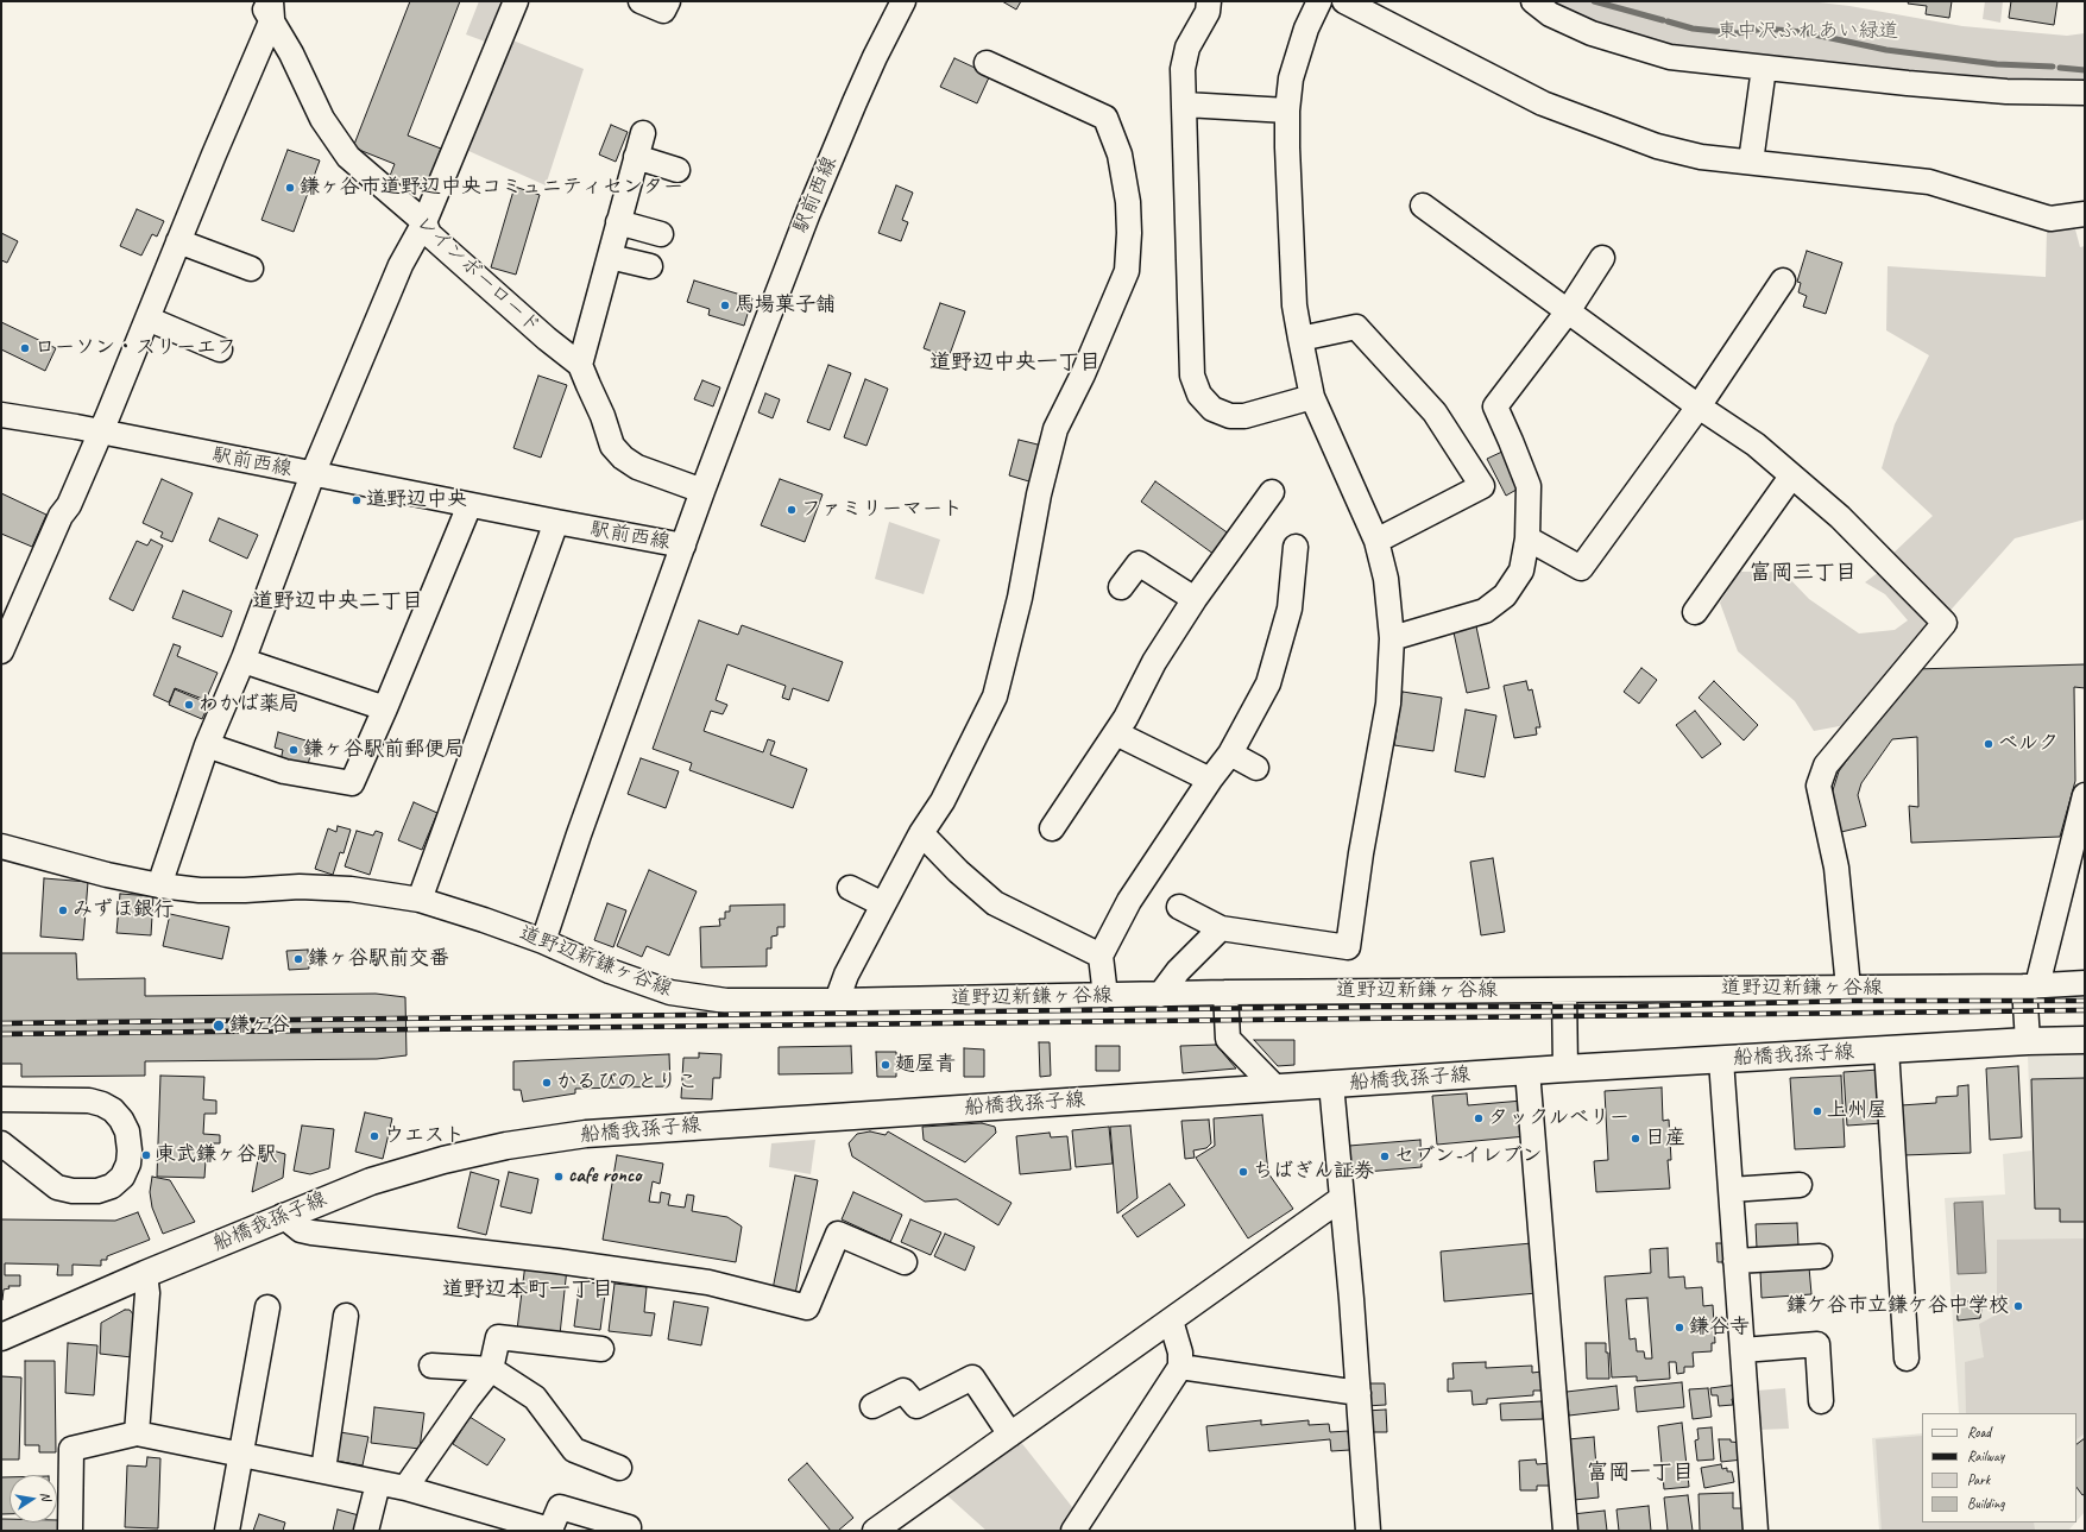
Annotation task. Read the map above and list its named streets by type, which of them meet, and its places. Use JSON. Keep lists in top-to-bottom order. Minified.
{"streets":{"main road":["船橋我孫子線"],"street":["駅前西線","レインボーロード","道野辺新鎌ヶ谷線"]},"districts":["道野辺中央一丁目","富岡三丁目","道野辺中央二丁目","道野辺本町一丁目","富岡一丁目"],"parks":["東中沢ふれあい緑道"],"places":["鎌ヶ谷市道野辺中央コミュニティセンター","馬場菓子舗","ローソン・スリーエフ","道野辺中央","ファミリーマート","わかば薬局","ベルク","鎌ヶ谷駅前郵便局","みずほ銀行","鎌ヶ谷駅前交番","鎌ヶ谷","麺屋青","かるびのとりこ","上州屋","タックルベリー","ウエスト","日産","東武鎌ヶ谷駅","セブン-イレブン","ちばぎん証券","cafe ronco","鎌ケ谷市立鎌ケ谷中学校","鎌谷寺"],"legend":["Road","Railway","Park","Building"],"north":"right"}
